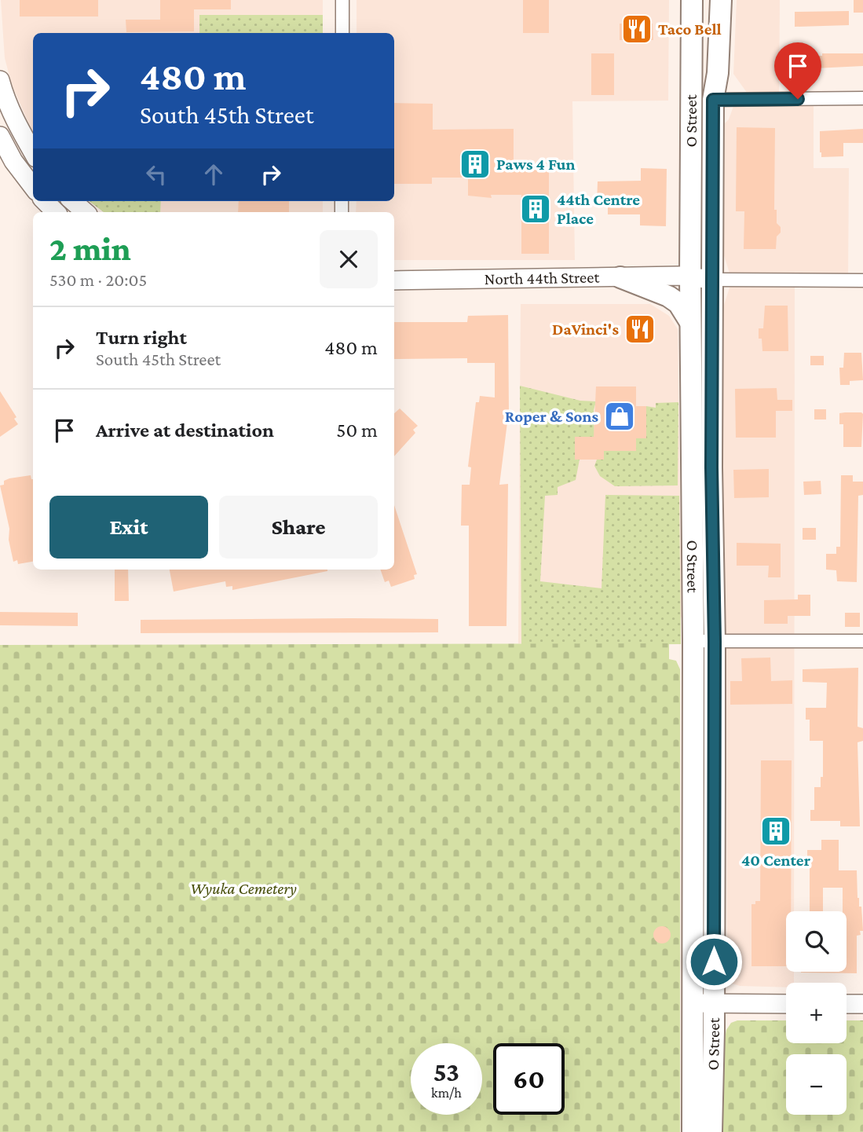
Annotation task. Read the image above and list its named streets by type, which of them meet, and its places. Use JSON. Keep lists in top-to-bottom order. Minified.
{"streets":{"main road":["O Street","North 44th Street"]},"crossings":[["O Street","North 44th Street"]],"parks":["Wyuka Cemetery"],"places":{"restaurant":["Taco Bell","DaVinci's"],"building":["Paws 4 Fun","44th Centre Place","40 Center"],"shop":["Roper & Sons"]},"page":{"turn":["480 m","South 45th Street"],"heading":["2 min","530 m · 20:05"],"list":[{"name":"Turn right","note":"South 45th Street","value":"480 m"},{"name":"Arrive at destination","value":"50 m"}],"buttons":["Exit","Share"],"map_buttons":["+","−"],"speed":"53 km/h","limit":"60"}}
